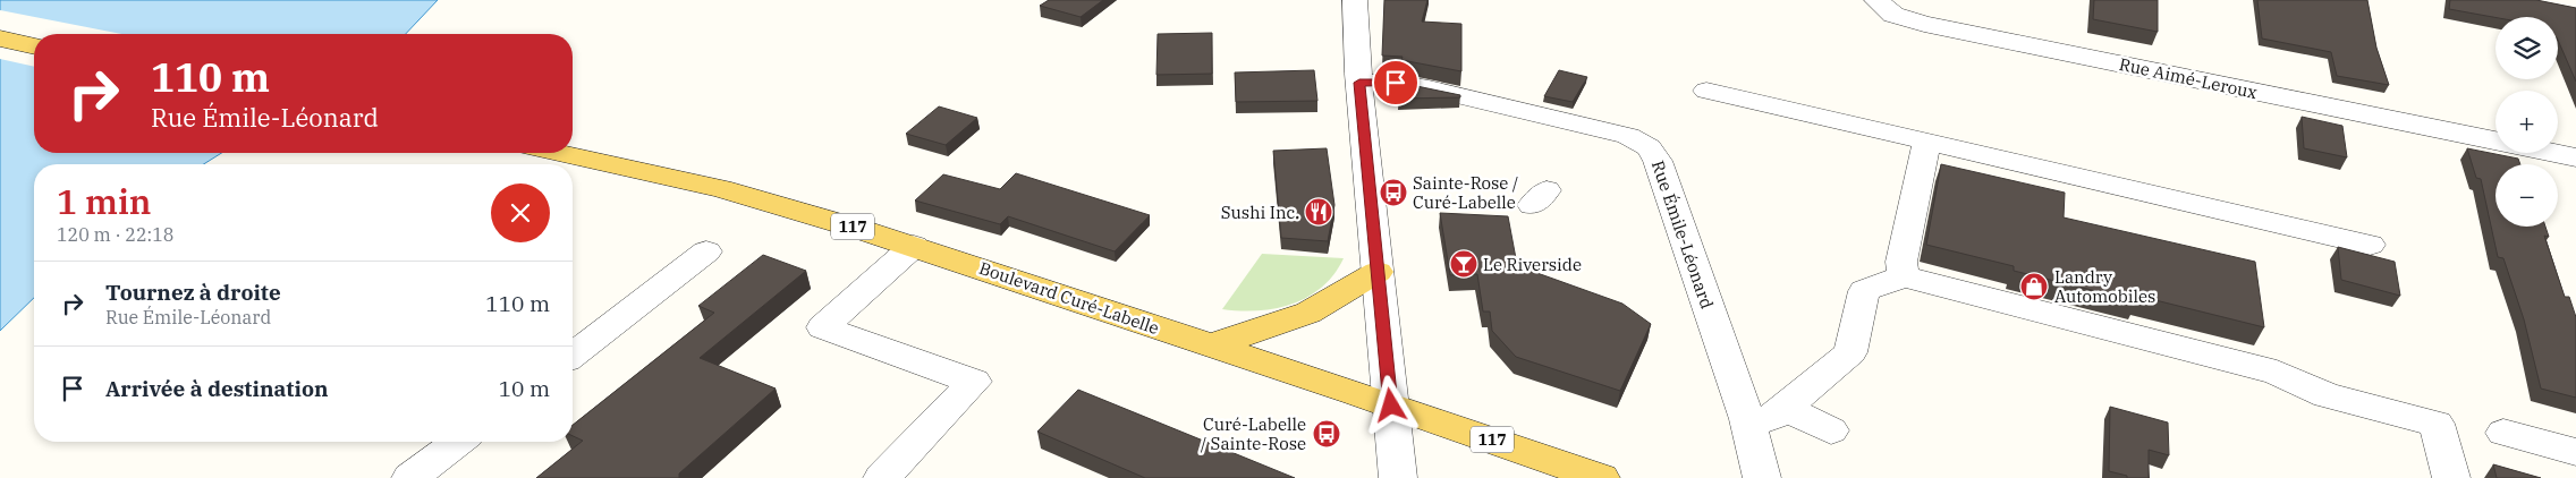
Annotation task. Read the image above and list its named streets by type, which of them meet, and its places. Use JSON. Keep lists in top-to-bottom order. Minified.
{"streets":{"main road":["117","Boulevard Curé-Labelle"],"street":["Rue Aimé-Leroux","Rue Émile-Léonard"]},"places":{"bus stop":["Sainte-Rose / Curé-Labelle","Curé-Labelle / Sainte-Rose"],"restaurant":["Sushi Inc."],"bar":["Le Riverside"],"shop":["Landry Automobiles"]},"page":{"map_buttons":["+","−"],"turn":["110 m","Rue Émile-Léonard"],"heading":["1 min","120 m · 22:18"],"list":[{"name":"Tournez à droite","note":"Rue Émile-Léonard","value":"110 m"},{"name":"Arrivée à destination","value":"10 m"}]}}
